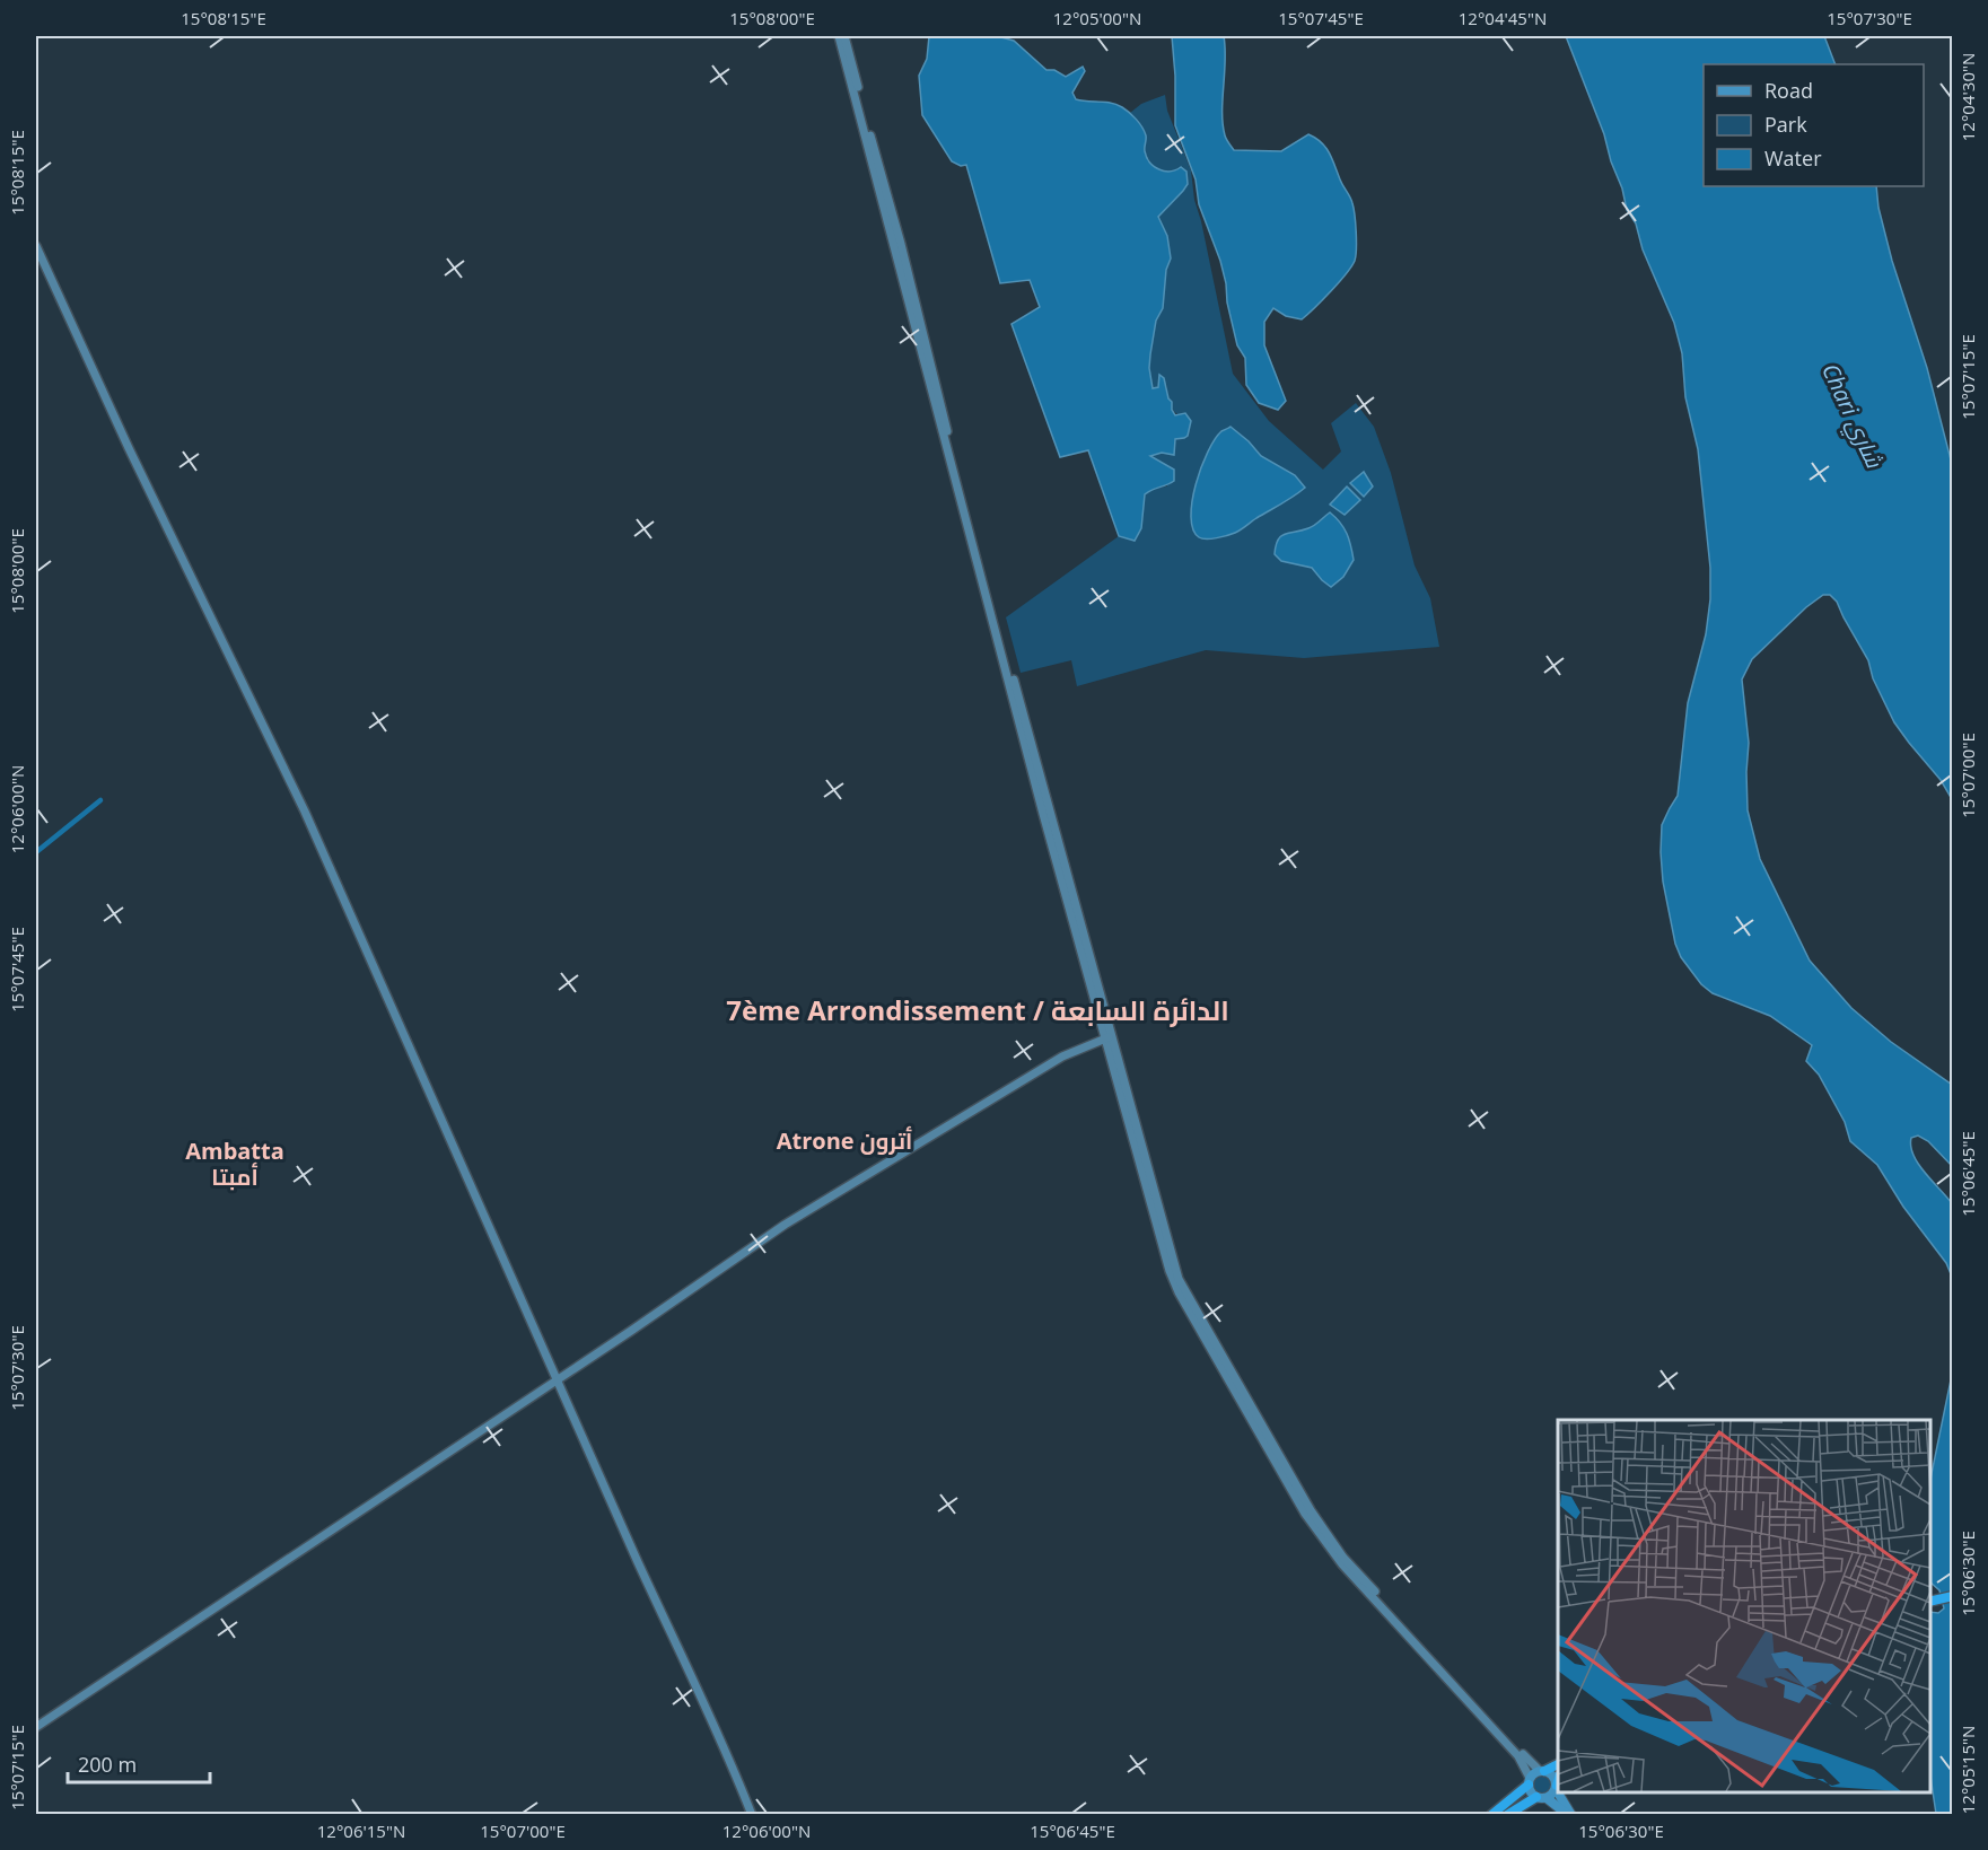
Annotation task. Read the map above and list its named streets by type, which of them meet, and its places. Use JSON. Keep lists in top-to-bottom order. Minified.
{"districts":["7ème Arrondissement / الدائرة السابعة","Atrone أترون","Ambatta أمبتا"],"water":["Chari شاري"],"legend":["Road","Park","Water"],"scale_bar":"200 m","coordinates":["15°08'15\"E","15°08'00\"E","12°05'00\"N","15°07'45\"E","12°04'45\"N","15°07'30\"E","12°04'30\"N","15°07'15\"E","15°07'00\"E","12°06'00\"N","15°06'45\"E","15°06'30\"E","12°05'15\"N","12°06'15\"N"]}
